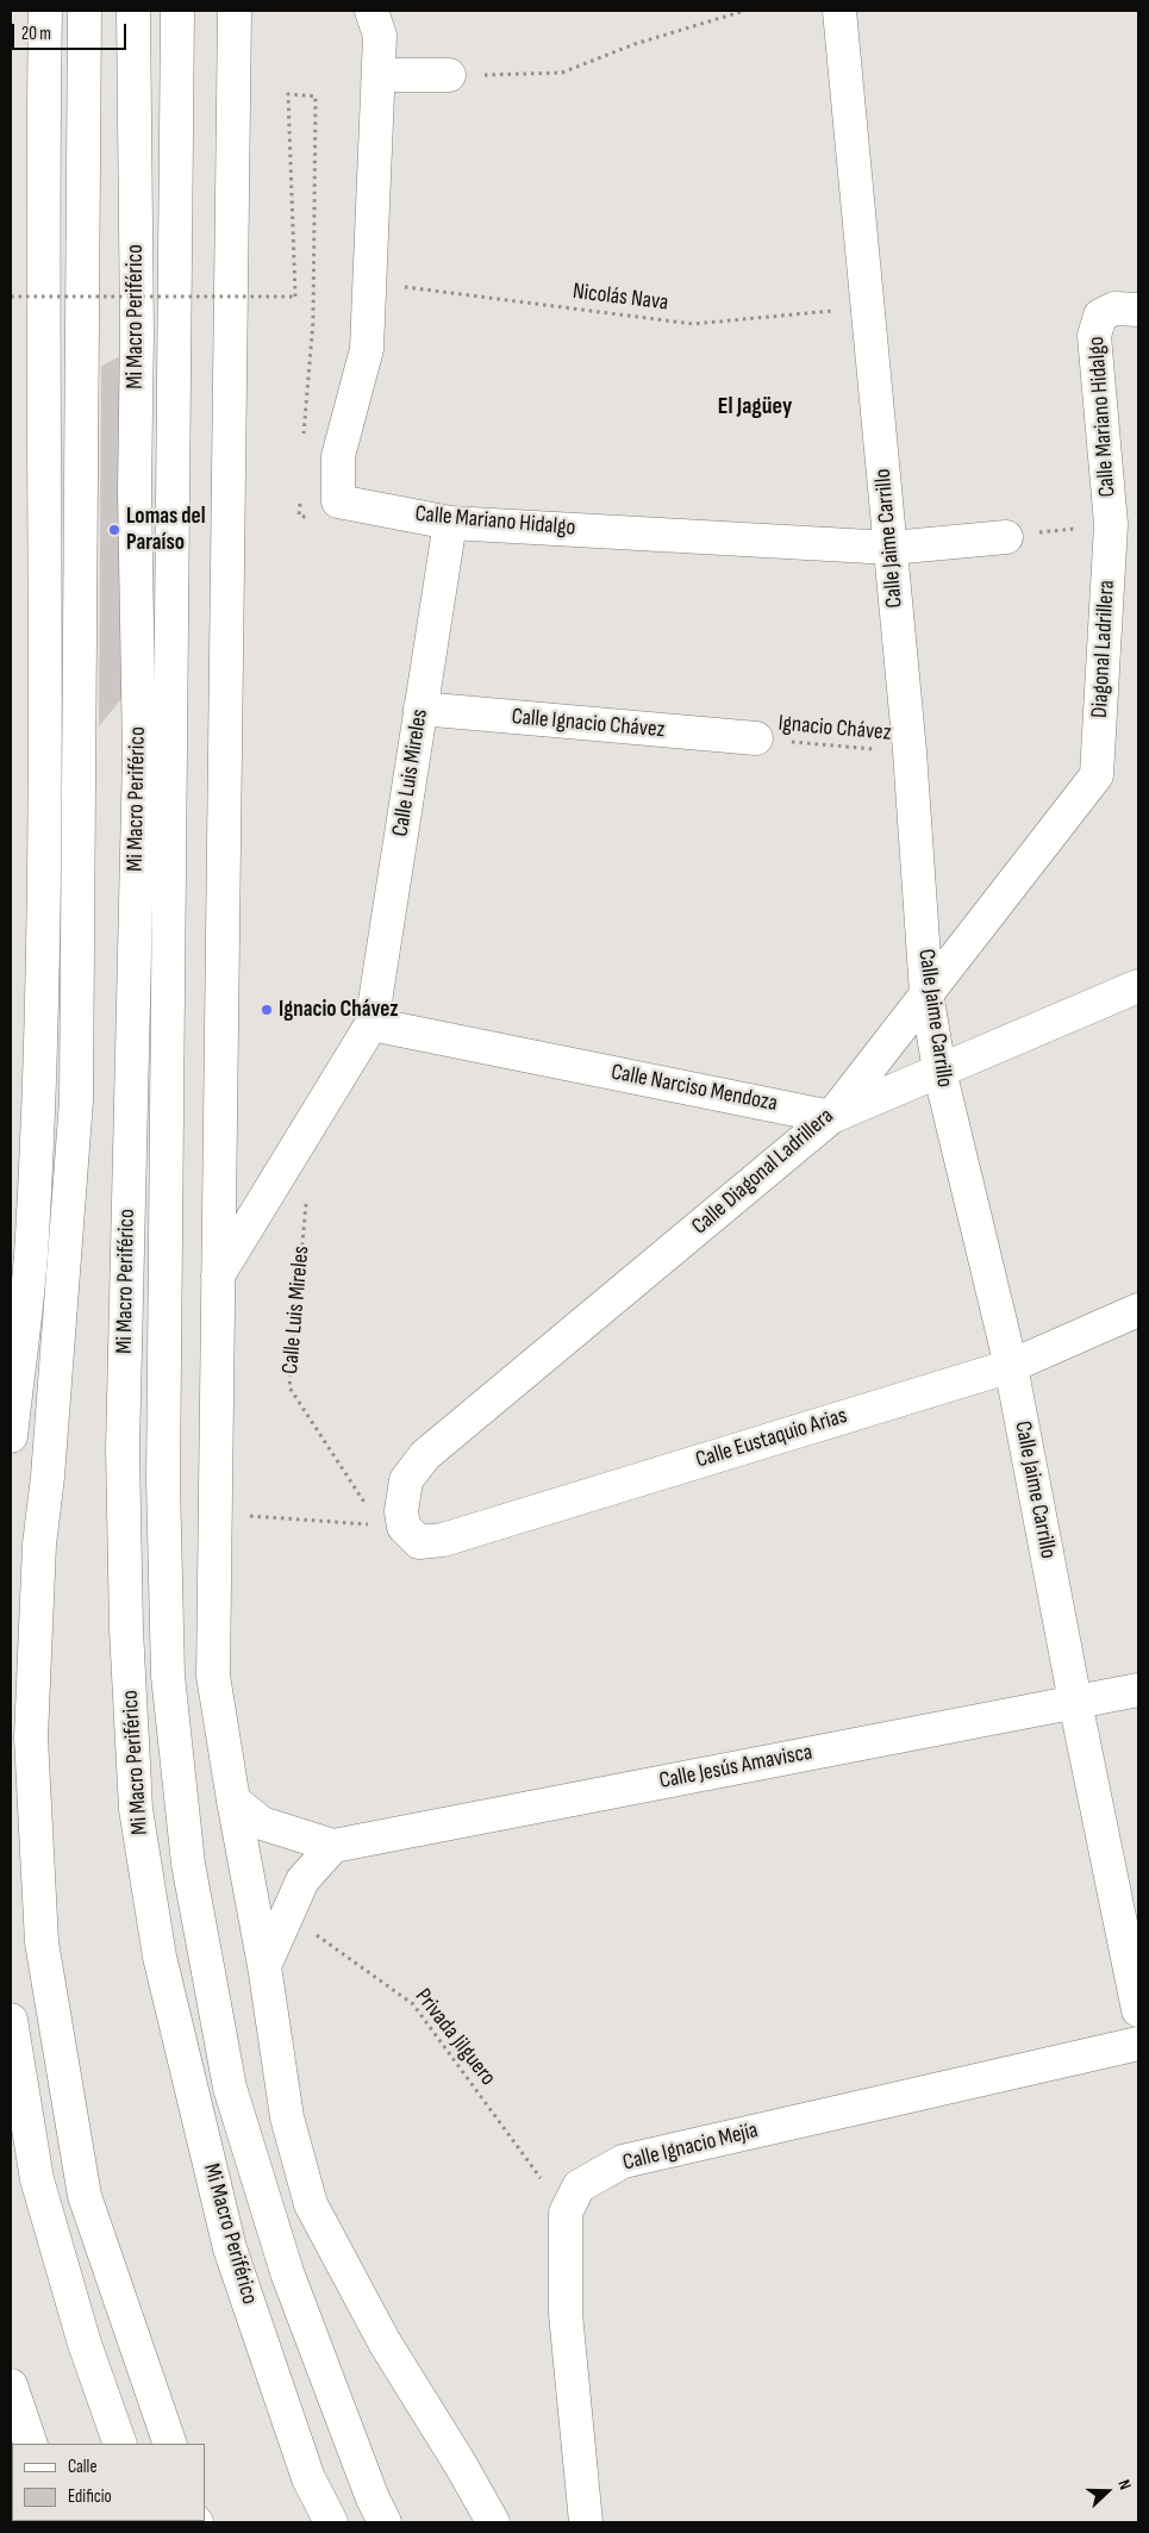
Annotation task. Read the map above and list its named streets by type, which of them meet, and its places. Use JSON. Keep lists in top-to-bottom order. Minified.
{"streets":{"main road":["Mi Macro Periférico","Calle Mariano Hidalgo","Calle Jaime Carrillo","Diagonal Ladrillera","Calle Ignacio Chávez","Calle Luis Mireles","Calle Narciso Mendoza","Calle Diagonal Ladrillera","Calle Eustaquio Arias","Calle Jesús Amavisca","Calle Ignacio Mejía"],"path":["Nicolás Nava","Ignacio Chávez","Privada Jilguero"]},"crossings":[["Nicolás Nava","Calle Mariano Hidalgo"],["Nicolás Nava","Calle Jaime Carrillo"],["Calle Mariano Hidalgo","Calle Jaime Carrillo"],["Calle Mariano Hidalgo","Diagonal Ladrillera"],["Calle Mariano Hidalgo","Calle Luis Mireles"],["Calle Jaime Carrillo","Ignacio Chávez"],["Calle Jaime Carrillo","Calle Diagonal Ladrillera"],["Calle Jaime Carrillo","Calle Eustaquio Arias"],["Calle Jaime Carrillo","Calle Jesús Amavisca"],["Diagonal Ladrillera","Calle Diagonal Ladrillera"],["Calle Ignacio Chávez","Ignacio Chávez"],["Calle Ignacio Chávez","Calle Luis Mireles"],["Calle Luis Mireles","Calle Narciso Mendoza"],["Calle Luis Mireles","Calle Diagonal Ladrillera"],["Calle Luis Mireles","Calle Eustaquio Arias"],["Calle Narciso Mendoza","Calle Diagonal Ladrillera"],["Calle Diagonal Ladrillera","Calle Eustaquio Arias"],["Privada Jilguero","Calle Ignacio Mejía"]],"districts":["El Jagüey"],"places":["Lomas del Paraíso","Ignacio Chávez"],"legend":["Calle","Edificio"],"scale_bar":"20 m","north":"right"}
